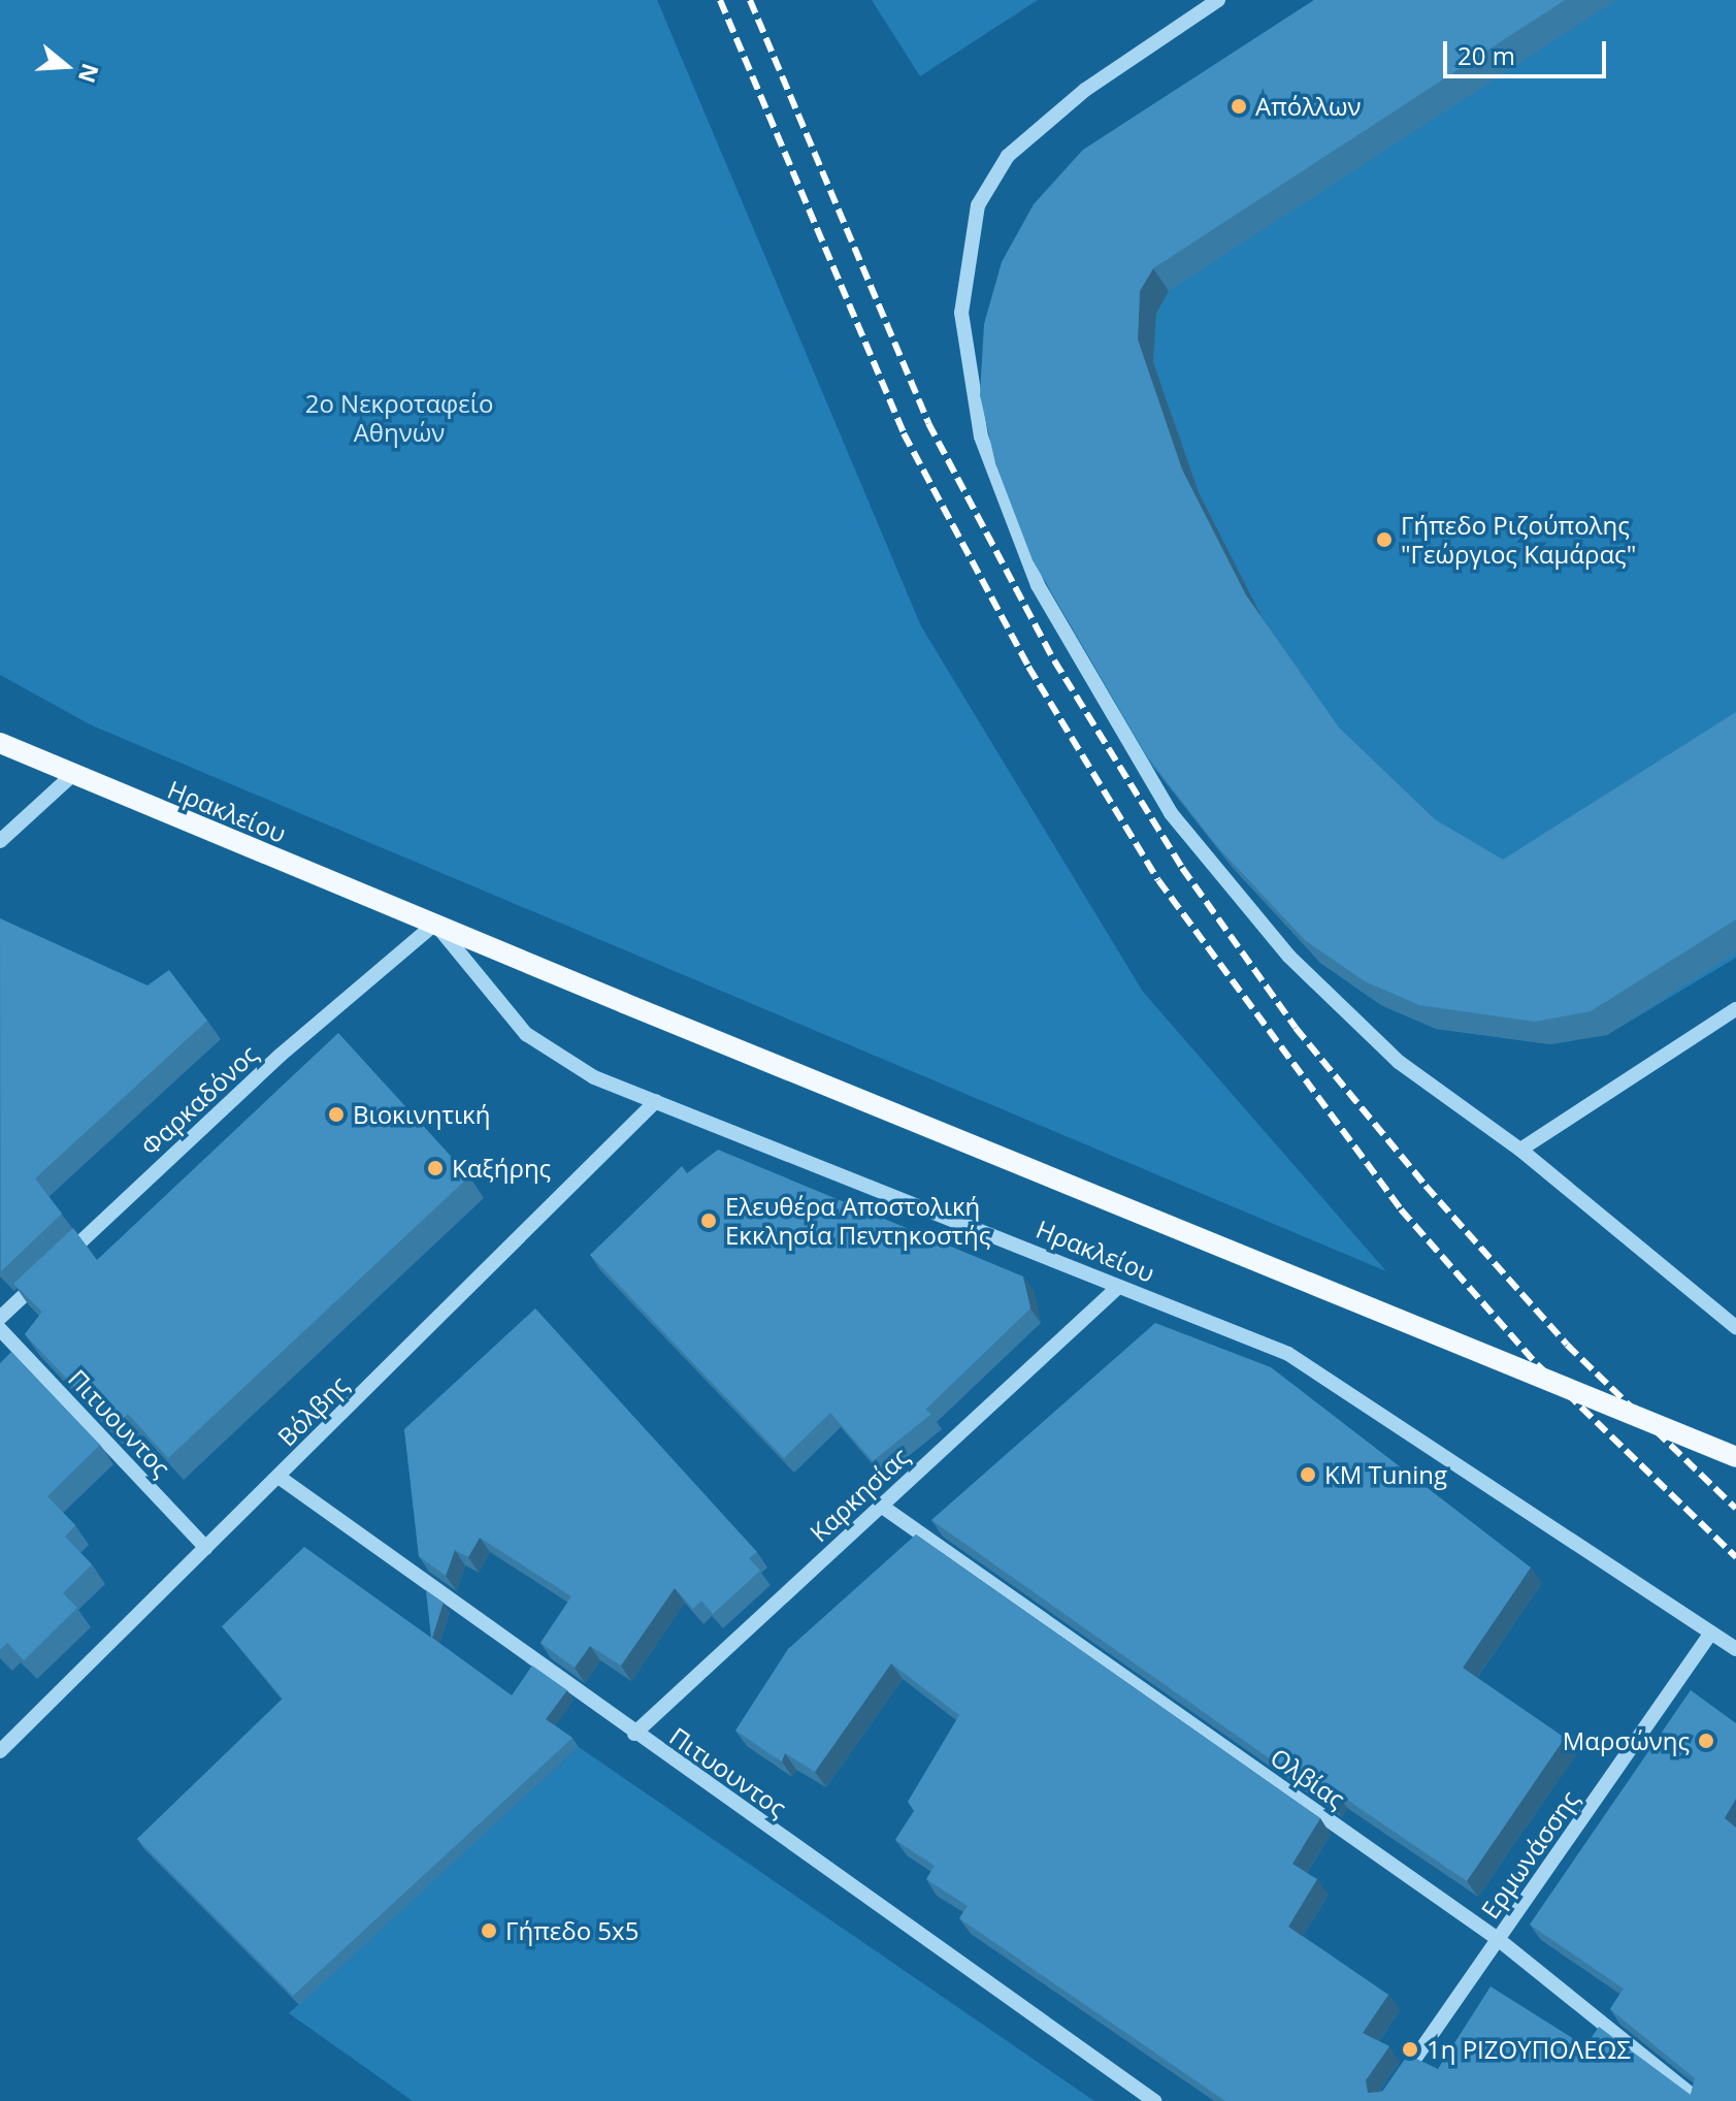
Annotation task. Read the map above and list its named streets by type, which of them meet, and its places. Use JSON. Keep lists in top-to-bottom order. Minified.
{"streets":{"main road":["Ηρακλείου"],"street":["Φαρκαδόνος","Βόλβης","Πιτυουντος","Καρκησίας","Ολβίας","Ερμωνάσσης"]},"crossings":[["Ηρακλείου","Φαρκαδόνος"],["Ηρακλείου","Βόλβης"],["Ηρακλείου","Καρκησίας"],["Ηρακλείου","Ερμωνάσσης"],["Βόλβης","Πιτυουντος"],["Πιτυουντος","Καρκησίας"],["Καρκησίας","Ολβίας"],["Ολβίας","Ερμωνάσσης"]],"parks":["2ο Νεκροταφείο Αθηνών"],"places":["Απόλλων","Γήπεδο Ριζούπολης \"Γεώργιος Καμάρας\"","Βιοκινητική","Καξήρης","Ελευθέρα Αποστολική Εκκλησία Πεντηκοστής","KM Tuning","Μαρσώνης","Γήπεδο 5x5","1η ΡΙΖΟΥΠΟΛΕΩΣ"],"scale_bar":"20 m","north":"right"}
